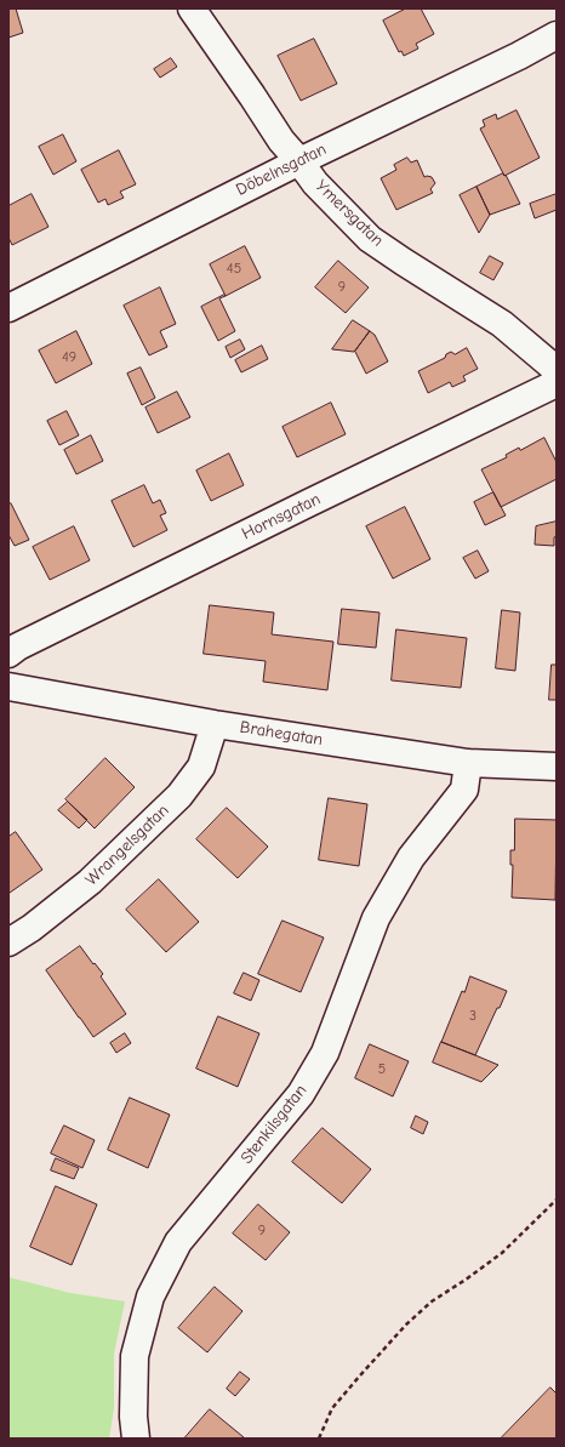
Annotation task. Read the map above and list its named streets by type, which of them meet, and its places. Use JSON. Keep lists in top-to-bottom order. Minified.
{"streets":{"street":["Döbelnsgatan","Ymersgatan","Hornsgatan","Brahegatan","Wrangelsgatan","Stenkilsgatan"]},"crossings":[["Döbelnsgatan","Ymersgatan"],["Brahegatan","Wrangelsgatan"],["Brahegatan","Stenkilsgatan"]],"house_numbers":["45","9","49","3","5","9"]}
